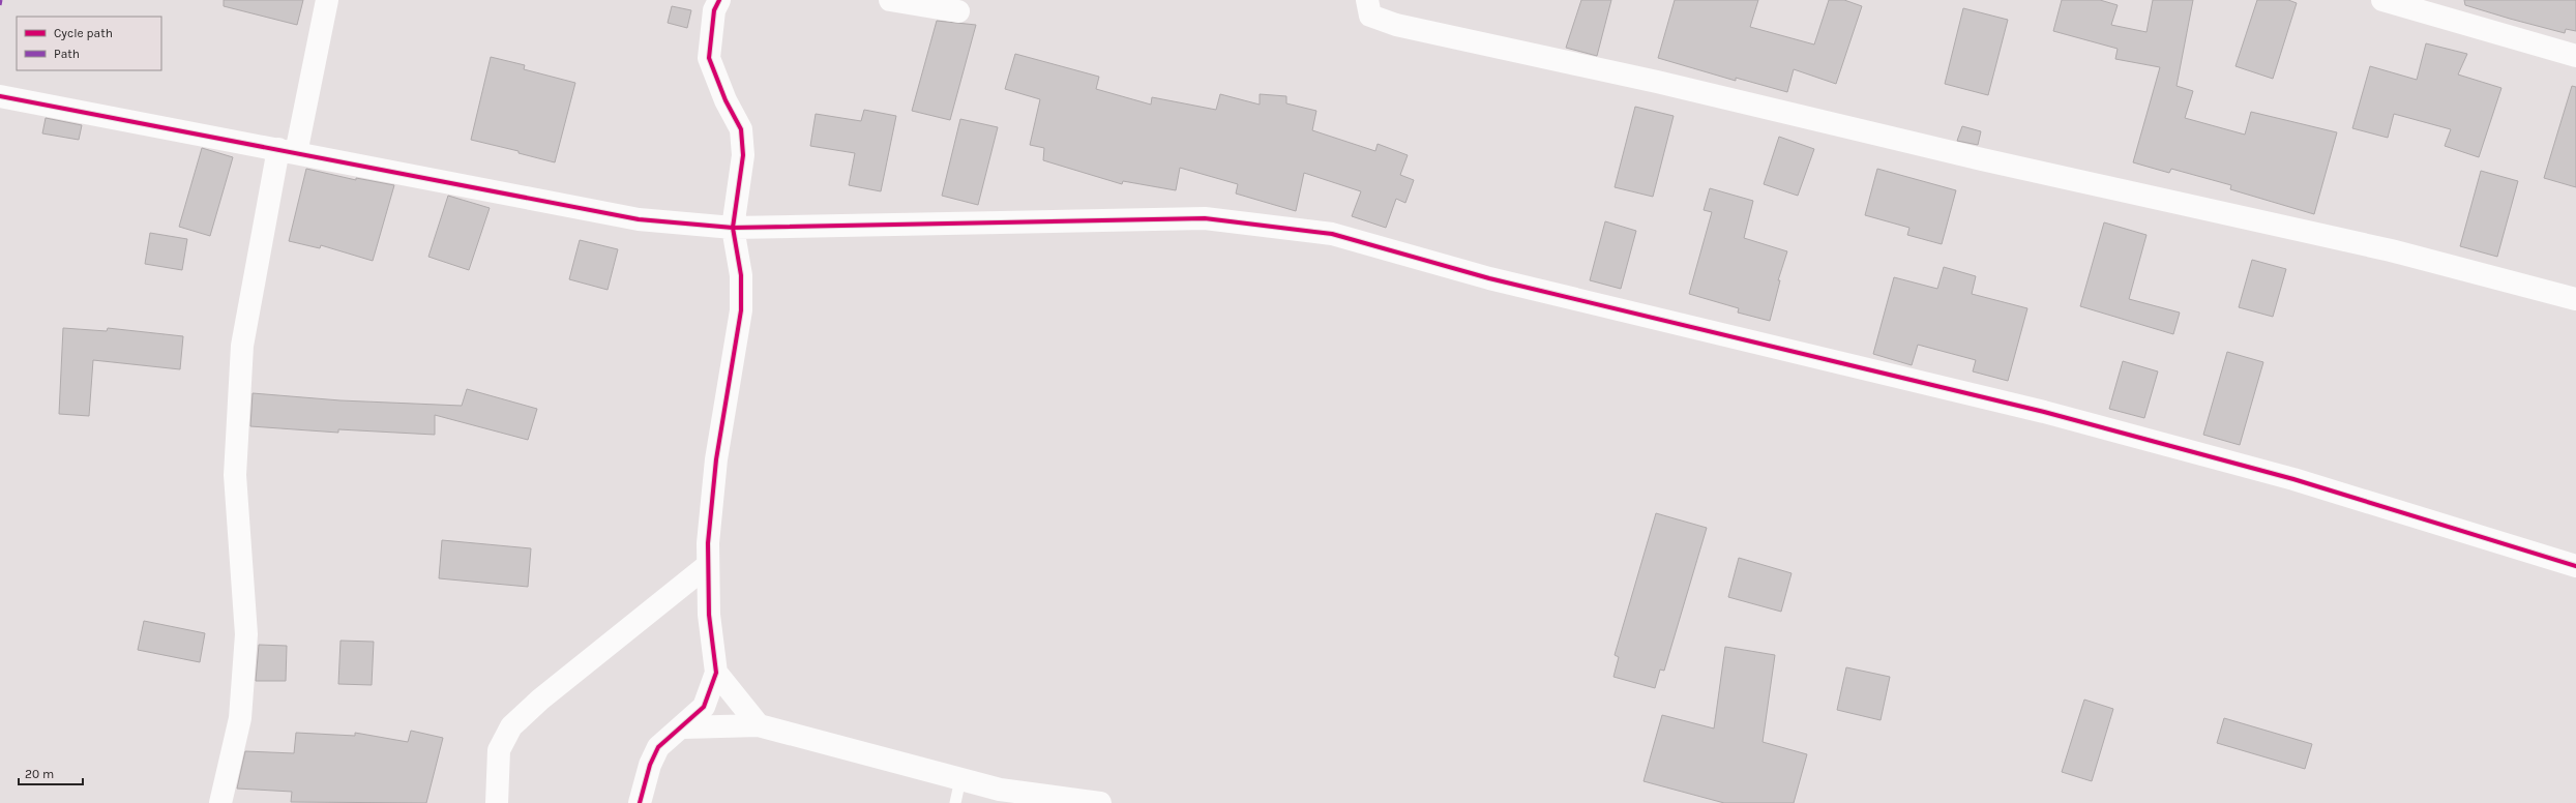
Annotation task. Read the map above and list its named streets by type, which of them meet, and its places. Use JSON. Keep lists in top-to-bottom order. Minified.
{"legend":["Cycle path","Path"],"scale_bar":"20 m"}
